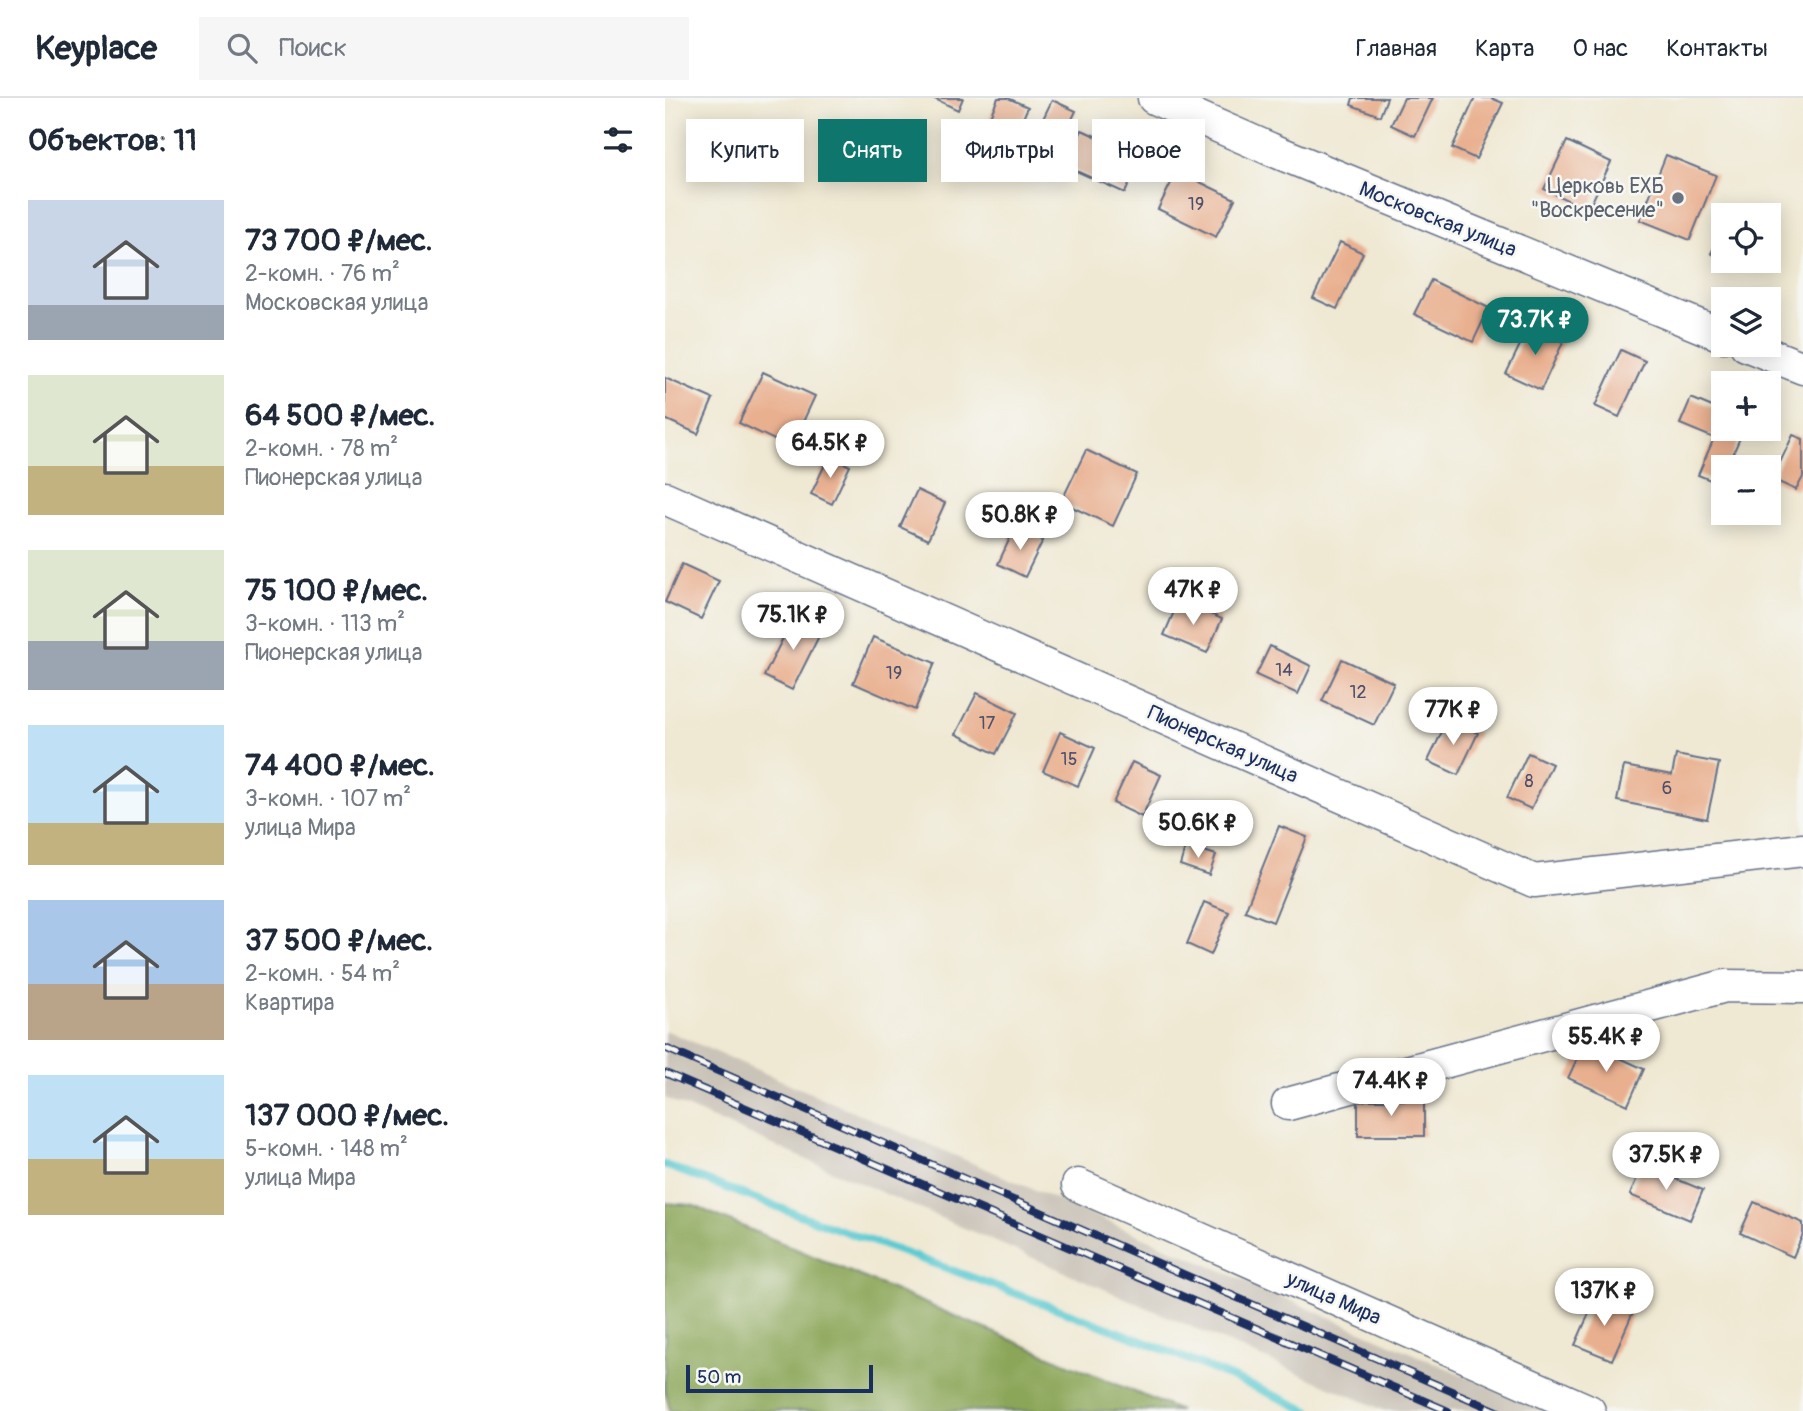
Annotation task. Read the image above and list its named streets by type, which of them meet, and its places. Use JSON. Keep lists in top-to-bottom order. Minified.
{"streets":{"street":["Московская улица","Пионерская улица","улица Мира"]},"places":["Церковь ЕХБ \"Воскресение\""],"house_numbers":["19","14","19","12","17","15","8","6"],"scale_bar":"50 m","page":{"header":"Keyplace","search":"Поиск","nav":["Главная","Карта","О нас","Контакты"],"heading":"Объектов: 11","chip":["Купить","Снять","Фильтры","Новое"],"list":[{"name":"73 700 ₽/мес.","note":"2-комн. · 76 m² · Московская улица"},{"name":"64 500 ₽/мес.","note":"2-комн. · 78 m² · Пионерская улица"},{"name":"75 100 ₽/мес.","note":"3-комн. · 113 m² · Пионерская улица"},{"name":"74 400 ₽/мес.","note":"3-комн. · 107 m² · улица Мира"},{"name":"37 500 ₽/мес.","note":"2-комн. · 54 m² · Квартира"},{"name":"137 000 ₽/мес.","note":"5-комн. · 148 m² · улица Мира"}],"map_buttons":["+","−"],"price":["73.7K ₽","64.5K ₽","50.8K ₽","47K ₽","75.1K ₽","77K ₽","50.6K ₽","55.4K ₽","74.4K ₽","37.5K ₽","137K ₽"],"scale":"50 m"}}
